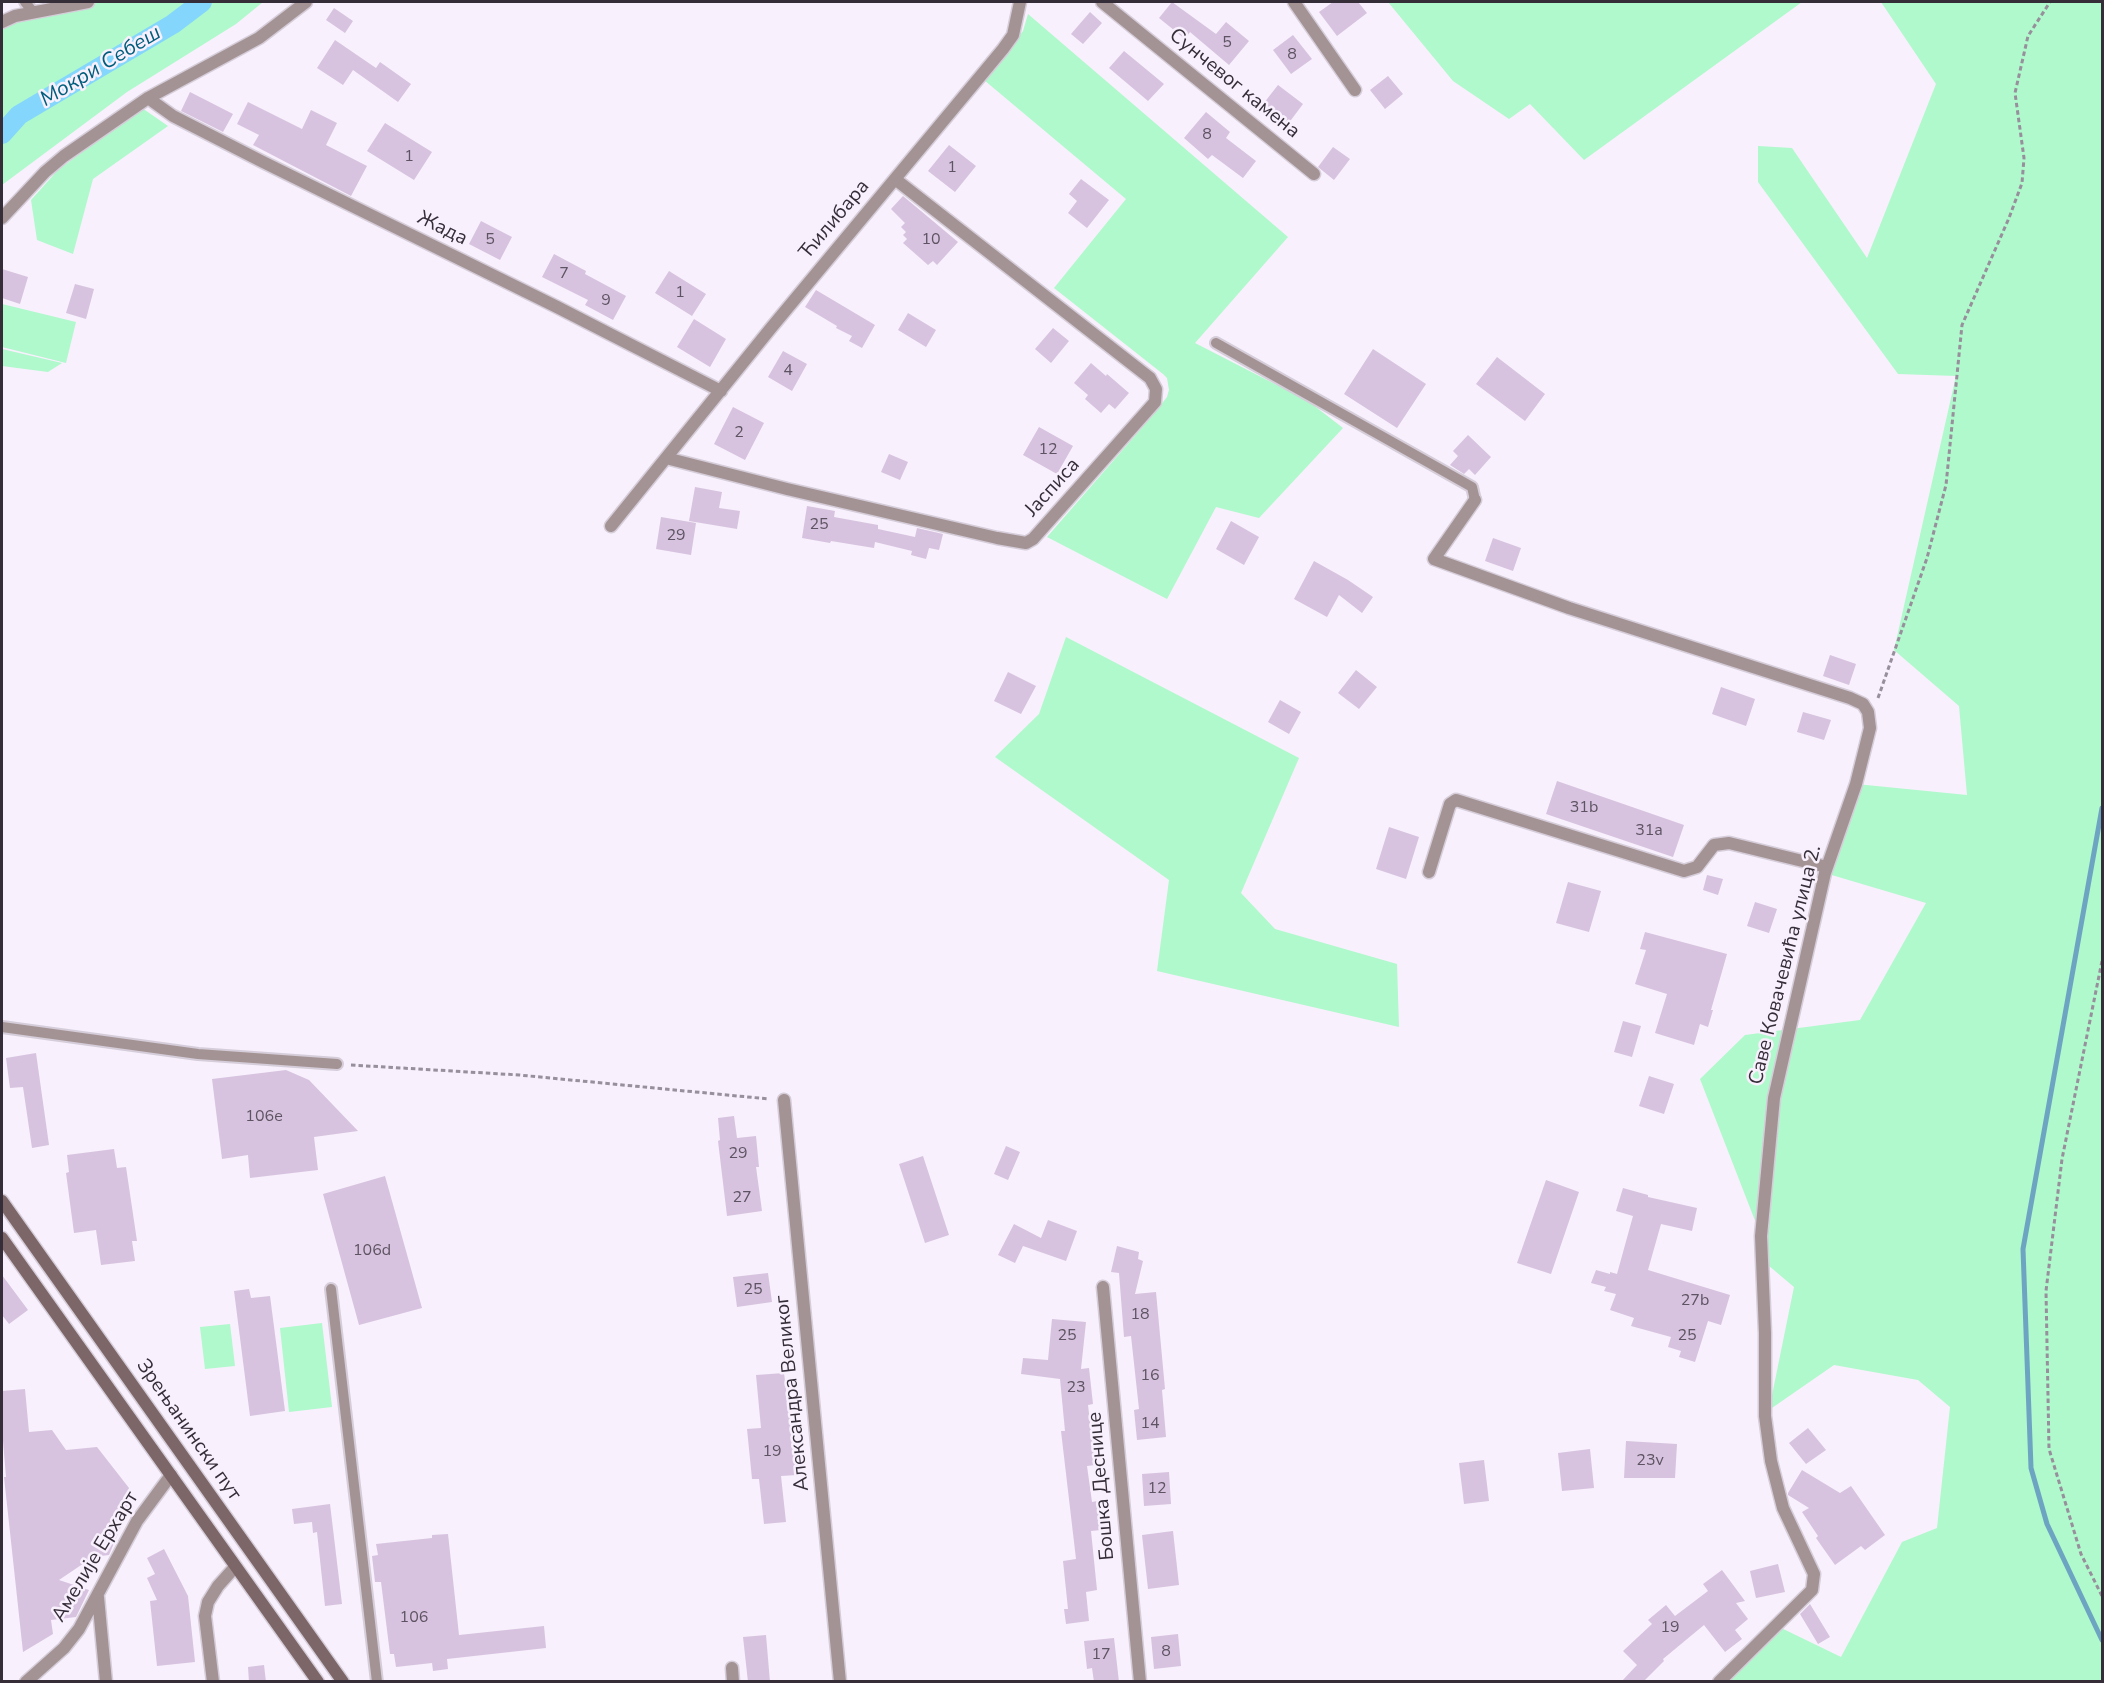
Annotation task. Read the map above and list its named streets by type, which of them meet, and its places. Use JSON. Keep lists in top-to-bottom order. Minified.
{"streets":{"main road":["Зрењанински пут"],"street":["Сунчевог камена","Ћилибара","Жада","Јасписа","Саве Ковачевића улица 2.","Александра Великог","Бошка Деснице","Амелије Ерхарт"]},"crossings":[["Ћилибара","Жада"],["Ћилибара","Јасписа"],["Зрењанински пут","Амелије Ерхарт"]],"water":["Мокри Себеш"],"house_numbers":["5","8","8","1","1","5","10","7","1","9","4","2","12","25","29","31b","31a","106e","29","27","106d","25","27b","18","25","25","16","23","14","19","23v","12","106","19","8","17"]}
